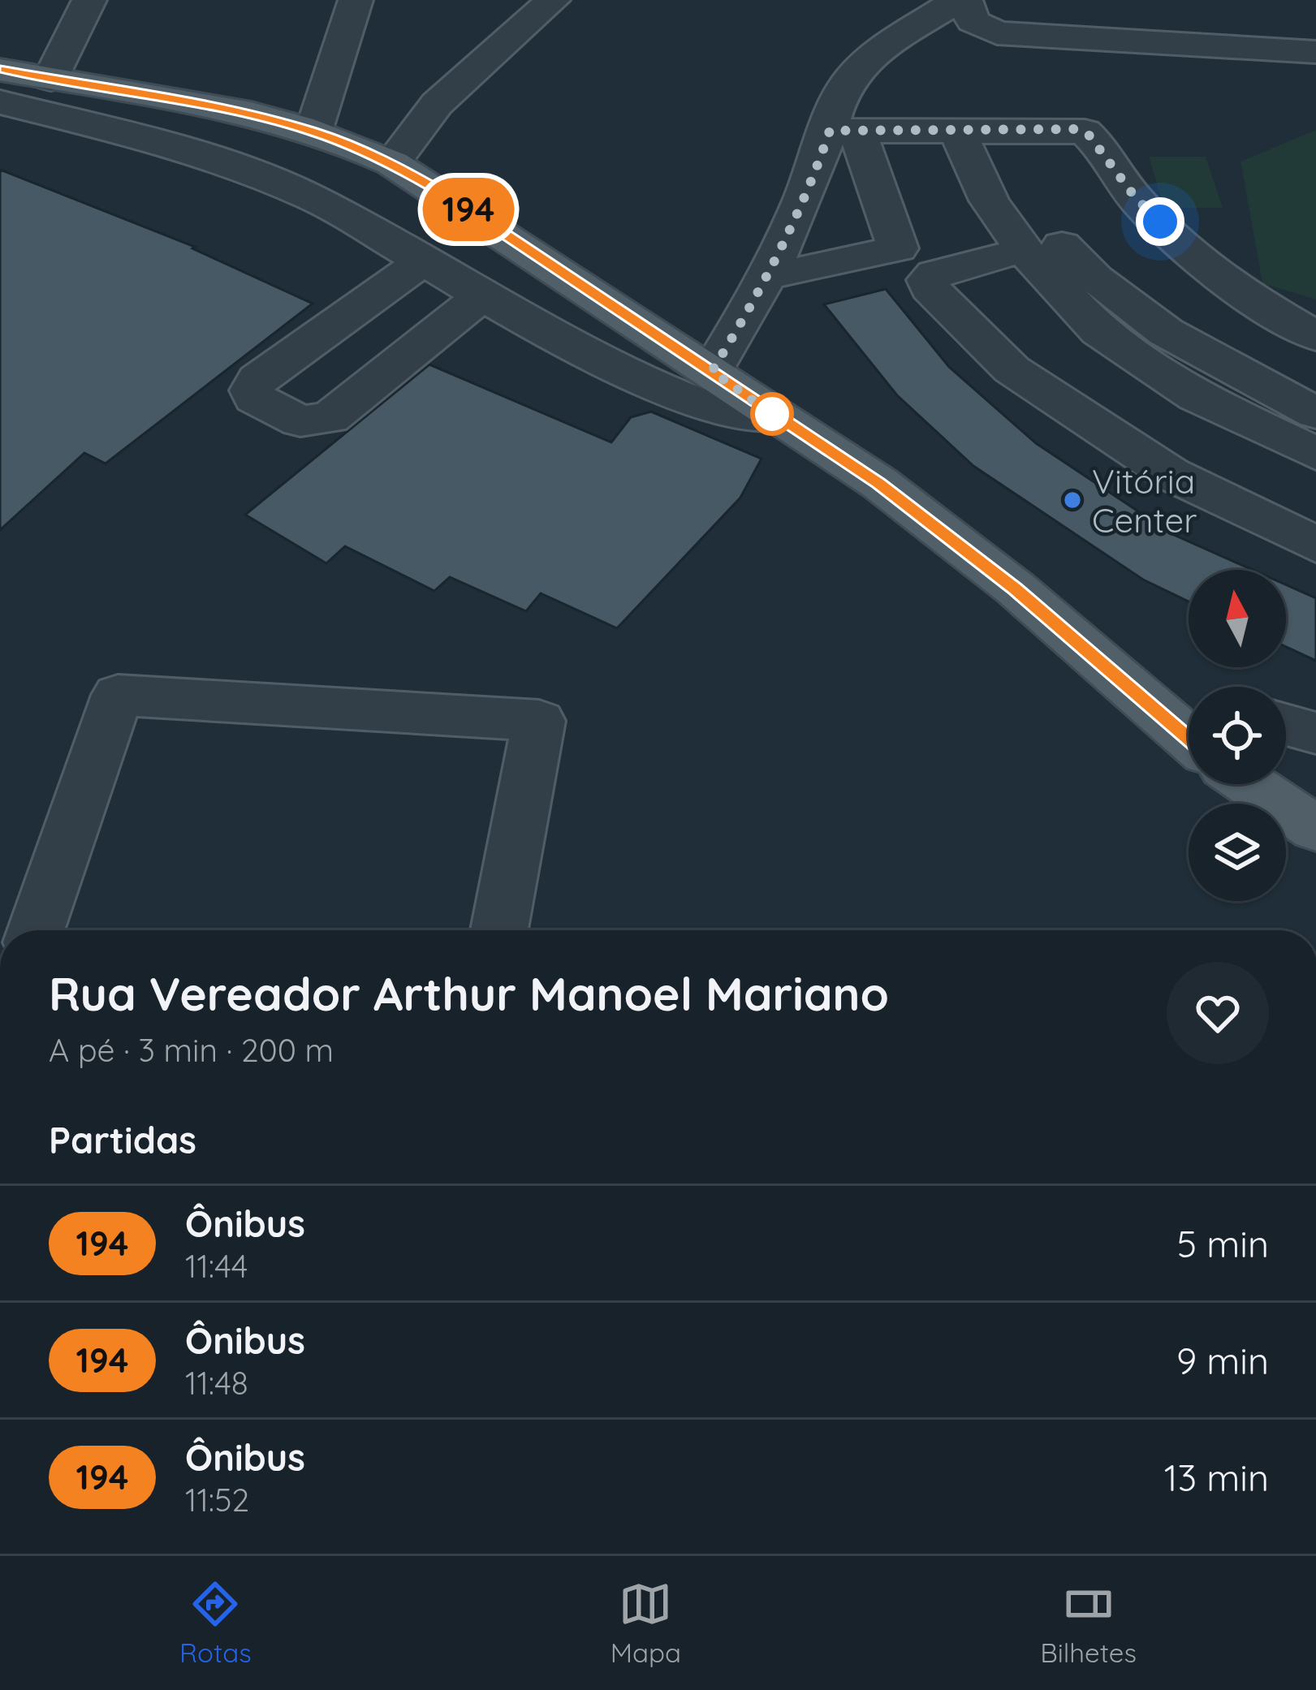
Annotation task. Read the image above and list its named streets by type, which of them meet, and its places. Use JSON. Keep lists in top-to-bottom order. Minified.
{"places":["Vitória Center"],"lines":["bus line 194"],"north":"top","page":{"on_map":"194","heading":[["Rua Vereador Arthur Manoel Mariano","A pé · 3 min · 200 m"],"Partidas"],"list":[{"mark":"194","name":"Ônibus","note":"11:44","value":"5 min"},{"mark":"194","name":"Ônibus","note":"11:48","value":"9 min"},{"mark":"194","name":"Ônibus","note":"11:52","value":"13 min"}],"tabs":["Rotas","Mapa","Bilhetes"]}}
